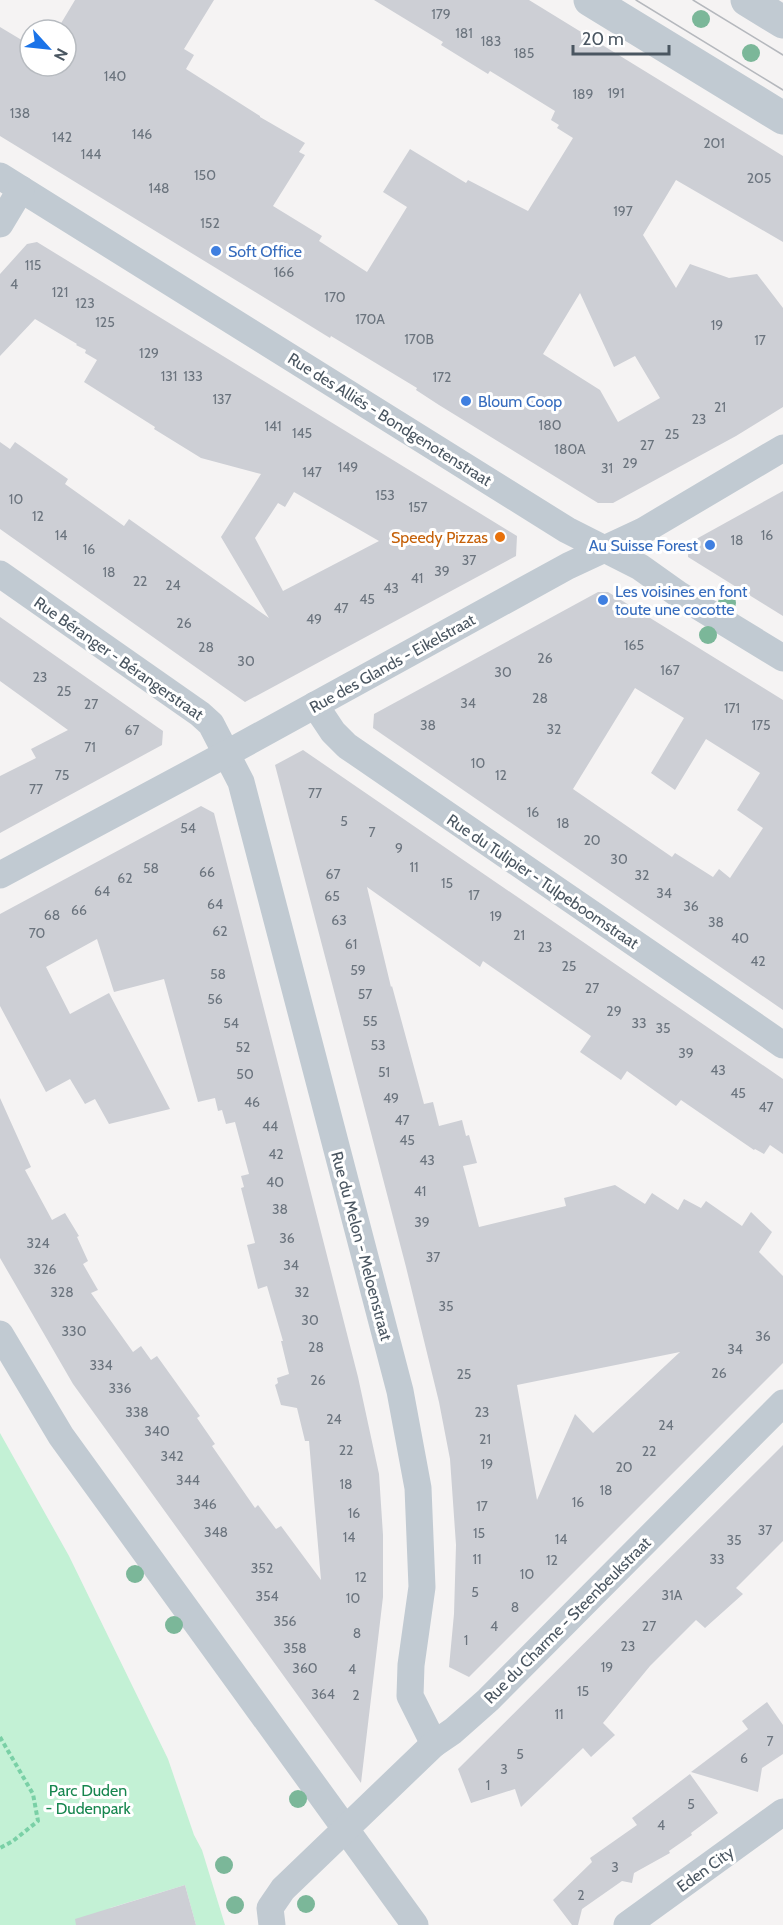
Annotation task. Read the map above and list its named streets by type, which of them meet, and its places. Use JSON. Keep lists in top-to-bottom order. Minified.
{"streets":{"street":["Rue des Alliés - Bondgenotenstraat","Rue Béranger - Bérangerstraat","Rue des Glands - Eikelstraat","Rue du Tulipier - Tulpeboomstraat","Rue du Melon - Meloenstraat","Rue du Charme - Steenbeukstraat","Eden City"]},"crossings":[["Rue des Alliés - Bondgenotenstraat","Rue des Glands - Eikelstraat"],["Rue Béranger - Bérangerstraat","Rue des Glands - Eikelstraat"],["Rue Béranger - Bérangerstraat","Rue du Melon - Meloenstraat"],["Rue des Glands - Eikelstraat","Rue du Tulipier - Tulpeboomstraat"],["Rue des Glands - Eikelstraat","Rue du Melon - Meloenstraat"],["Rue du Melon - Meloenstraat","Rue du Charme - Steenbeukstraat"]],"parks":["Parc Duden - Dudenpark"],"places":["Soft Office","Bloum Coop","Speedy Pizzas","Au Suisse Forest","Les voisines en font toute une cocotte"],"house_numbers":["179","181","183","185","140","191","189","138","146","142","201","144","150","205","148","197","152","115","166","4","121","170","123","170A","125","19","170B","17","129","131","133","172","137","21","23","180","141","145","25","27","180A","29","149","31","147","153","10","157","12","14","16","18","16","37","39","18","41","22","24","43","45","47","49","26","165","28","26","30","167","30","23","25","28","34","27","171","38","175","32","67","71","10","75","12","77","77","16","5","18","54","7","20","9","30","11","58","66","67","32","62","15","64","34","17","65","64","36","66","68","19","63","38","62","70","21","40","61","23","42","25","59","58","27","57","56","29","55","54","33","35","53","52","39","43","51","50","45","49","46","47","47","44","45","42","43","40","41","38","39","36","324","37","34","326","328","32","35","30","330","36","28","34","334","26","25","26","336","338","23","24","24","340","21","22","22","342","19","20","344","18","18","16","346","17","16","37","348","15","14","14","35","11","33","12","352","10","12","5","31A","354","10","8","356","4","27","8","1","23","358","19","360","4","15","364","2","11","7","5","6","3","1","5","4","3","2"],"scale_bar":"20 m","north":"bottom right"}
